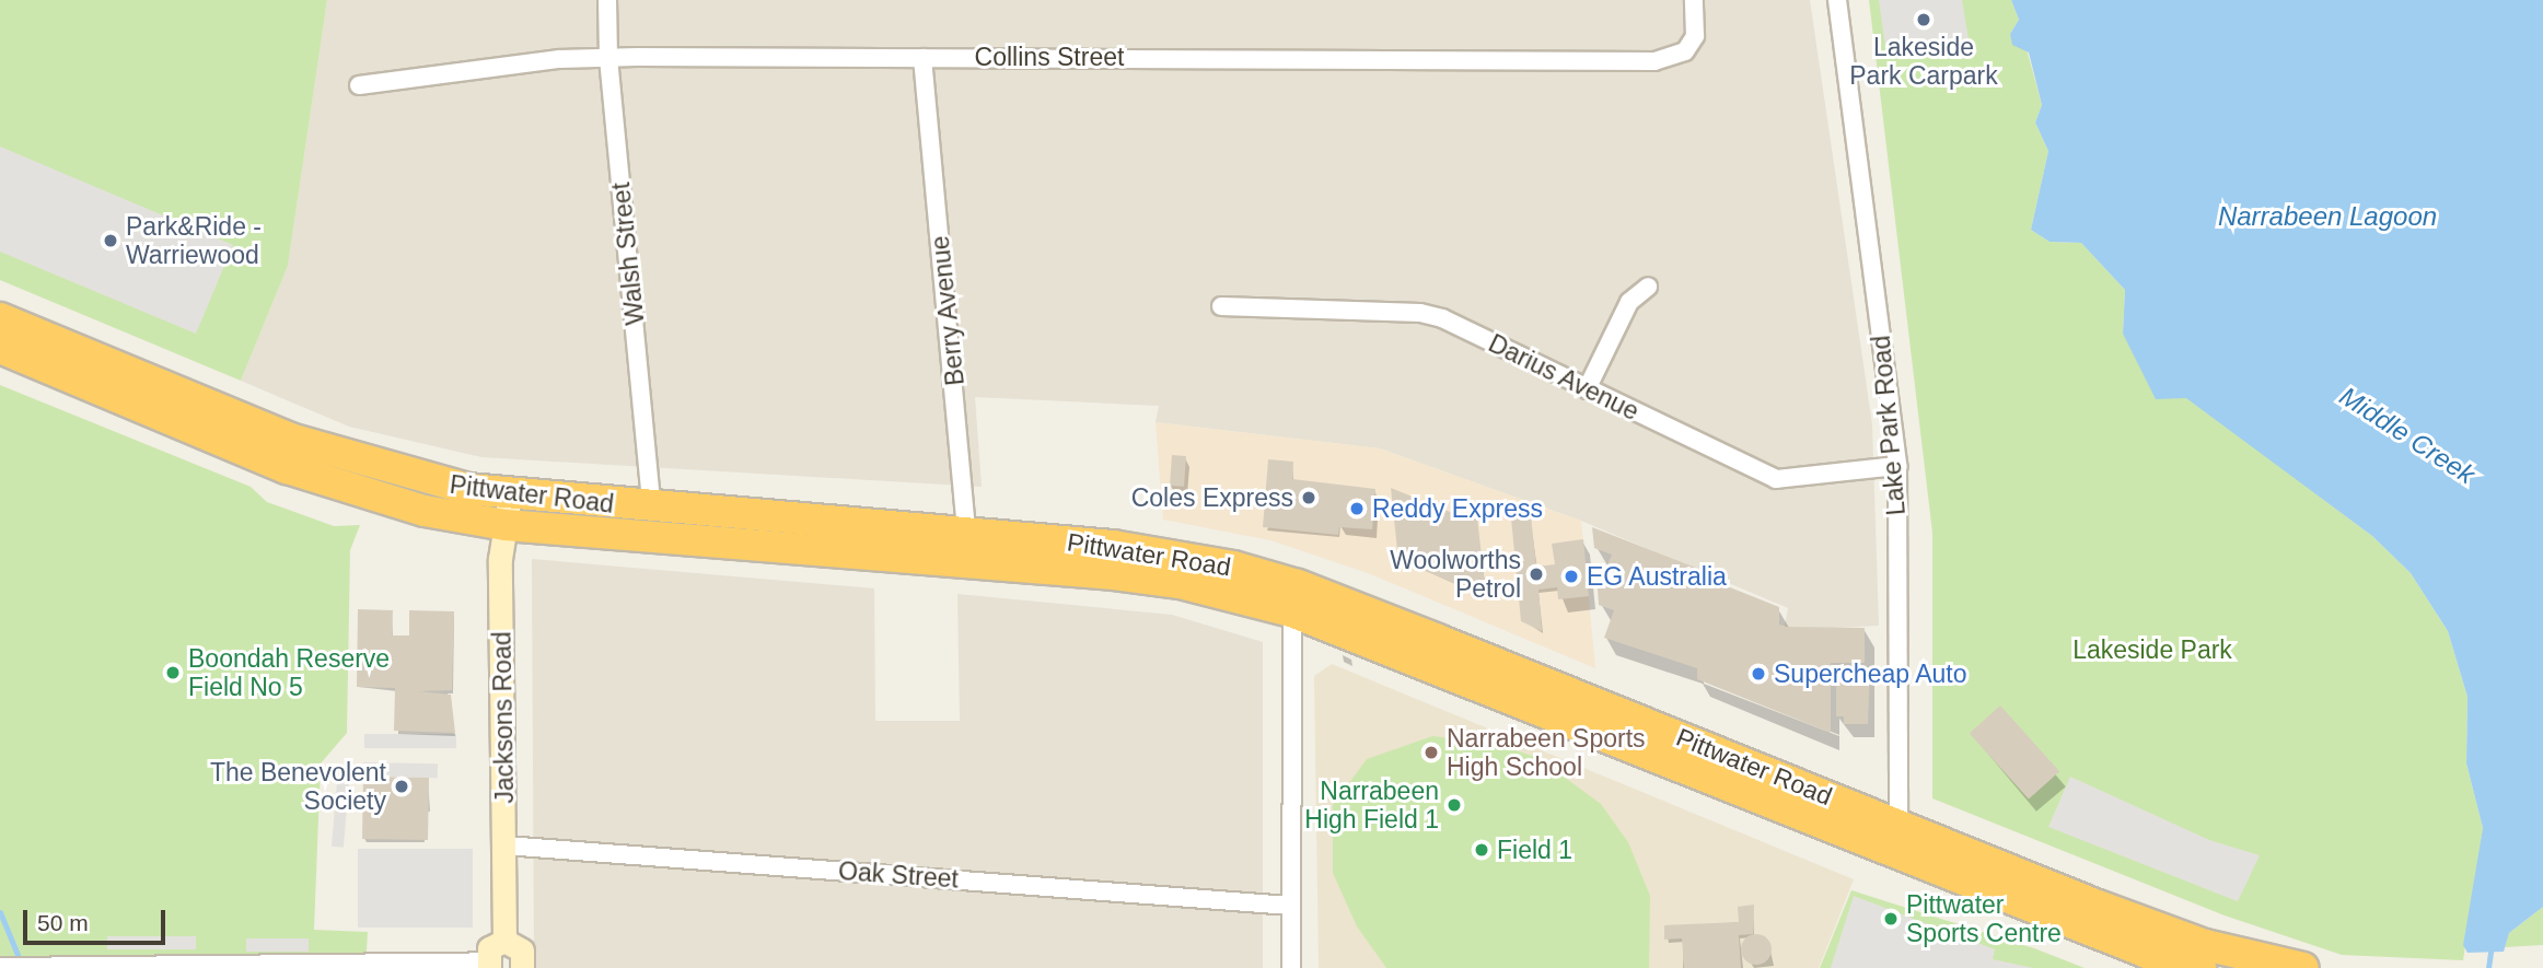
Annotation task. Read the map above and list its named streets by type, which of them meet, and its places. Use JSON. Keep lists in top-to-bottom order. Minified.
{"streets":{"highway":["Pittwater Road"],"street":["Collins Street","Walsh Street","Berry Avenue","Darius Avenue","Lake Park Road","Jacksons Road","Oak Street"]},"crossings":[["Collins Street","Walsh Street"],["Collins Street","Berry Avenue"],["Walsh Street","Pittwater Road"],["Berry Avenue","Pittwater Road"],["Darius Avenue","Lake Park Road"],["Lake Park Road","Pittwater Road"],["Pittwater Road","Jacksons Road"],["Jacksons Road","Oak Street"]],"water":["Narrabeen Lagoon","Middle Creek"],"parks":["Lakeside Park"],"places":["Lakeside Park Carpark","Park&Ride - Warriewood","Coles Express","Reddy Express","Woolworths Petrol","EG Australia","Boondah Reserve Field No 5","Supercheap Auto","Narrabeen Sports High School","The Benevolent Society","Narrabeen High Field 1","Field 1","Pittwater Sports Centre"],"scale_bar":"50 m"}
